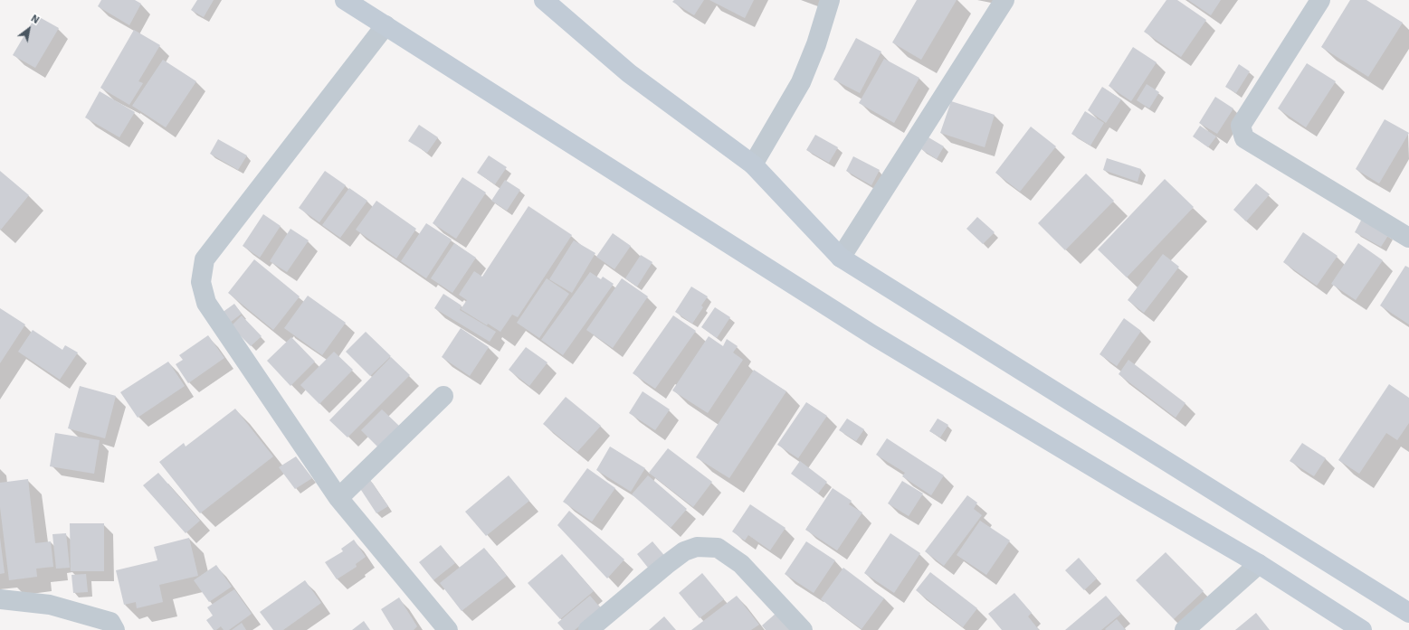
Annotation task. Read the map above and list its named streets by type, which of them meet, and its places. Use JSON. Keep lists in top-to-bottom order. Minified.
{"north":"top right"}
